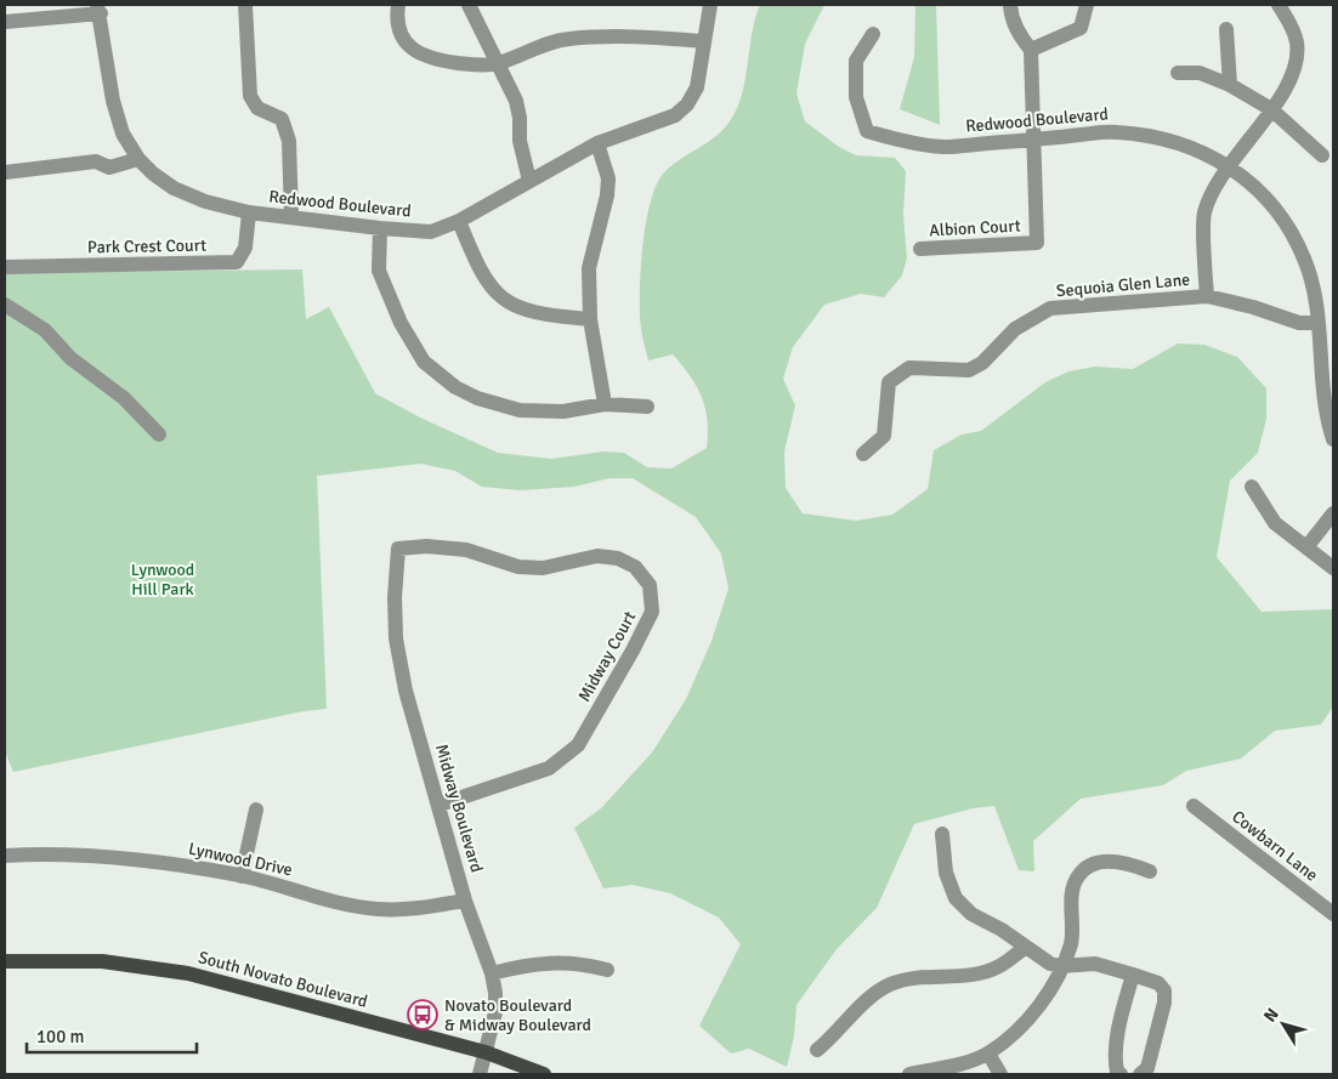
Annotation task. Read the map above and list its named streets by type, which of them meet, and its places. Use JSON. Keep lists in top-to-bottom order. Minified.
{"streets":{"main road":["South Novato Boulevard"],"street":["Redwood Boulevard","Albion Court","Park Crest Court","Sequoia Glen Lane","Midway Court","Midway Boulevard","Cowbarn Lane","Lynwood Drive"]},"crossings":[["Redwood Boulevard","Albion Court"],["Redwood Boulevard","Park Crest Court"],["Redwood Boulevard","Sequoia Glen Lane"],["Midway Court","Midway Boulevard"],["Midway Boulevard","Lynwood Drive"],["Midway Boulevard","South Novato Boulevard"]],"parks":["Lynwood Hill Park"],"places":{"bus stop":["Novato Boulevard & Midway Boulevard"]},"scale_bar":"100 m","north":"top left"}
